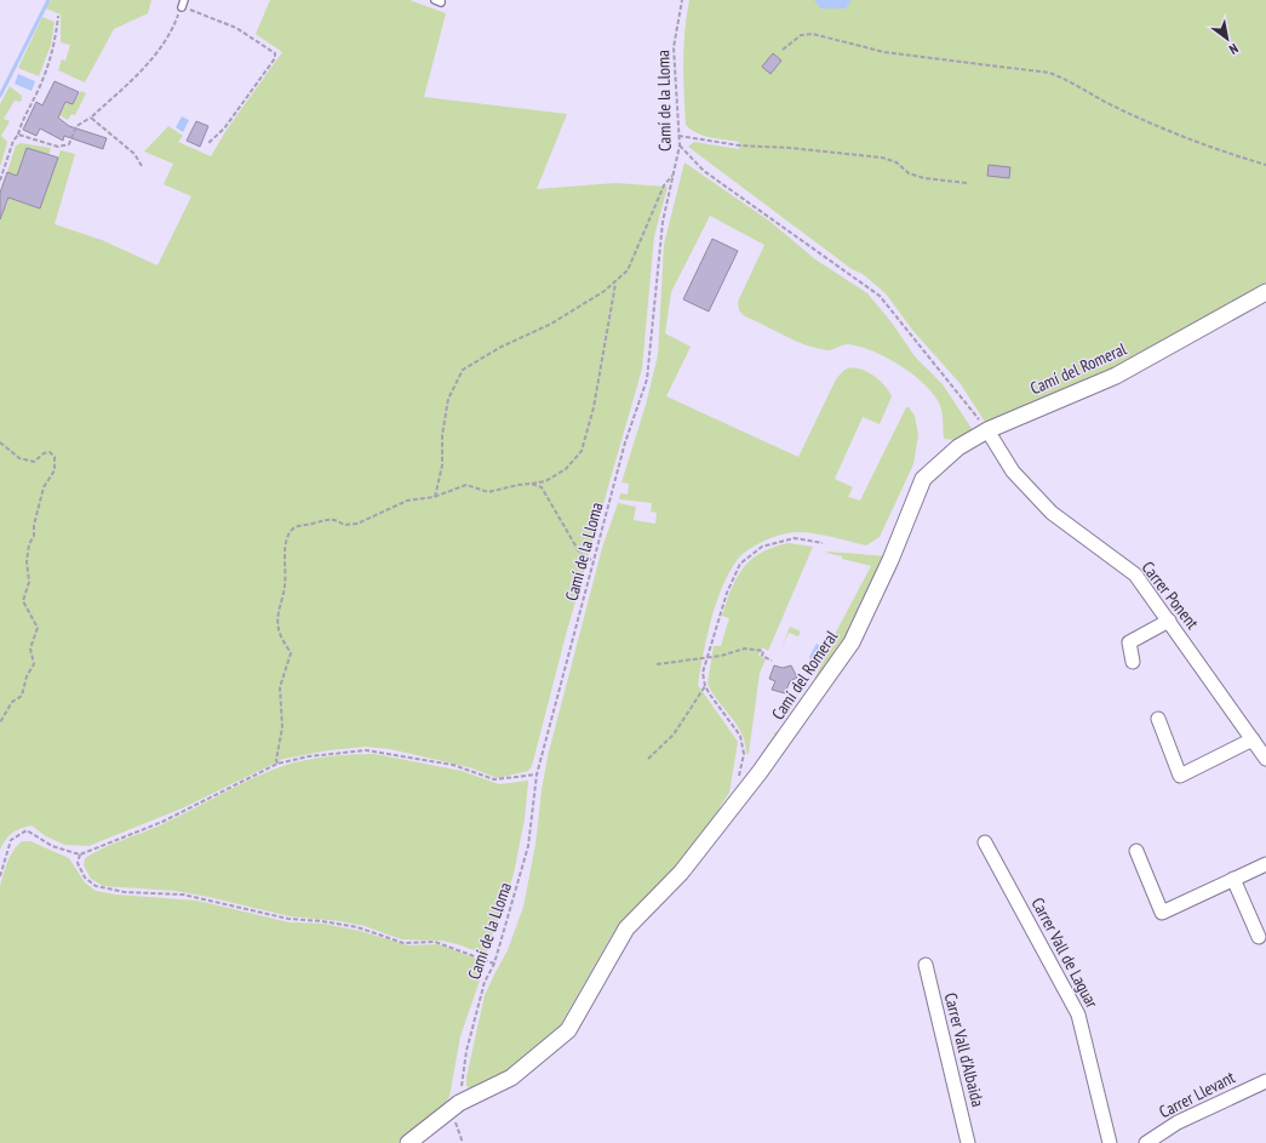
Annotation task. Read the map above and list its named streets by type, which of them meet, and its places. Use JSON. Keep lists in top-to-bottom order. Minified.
{"streets":{"street":["Camí del Romeral","Carrer Ponent","Carrer Vall de Laguar","Carrer Vall d'Albaida","Carrer Llevant"],"path":["Camí de la Lloma"]},"crossings":[["Camí de la Lloma","Camí del Romeral"],["Camí del Romeral","Carrer Ponent"]],"north":"bottom right"}
